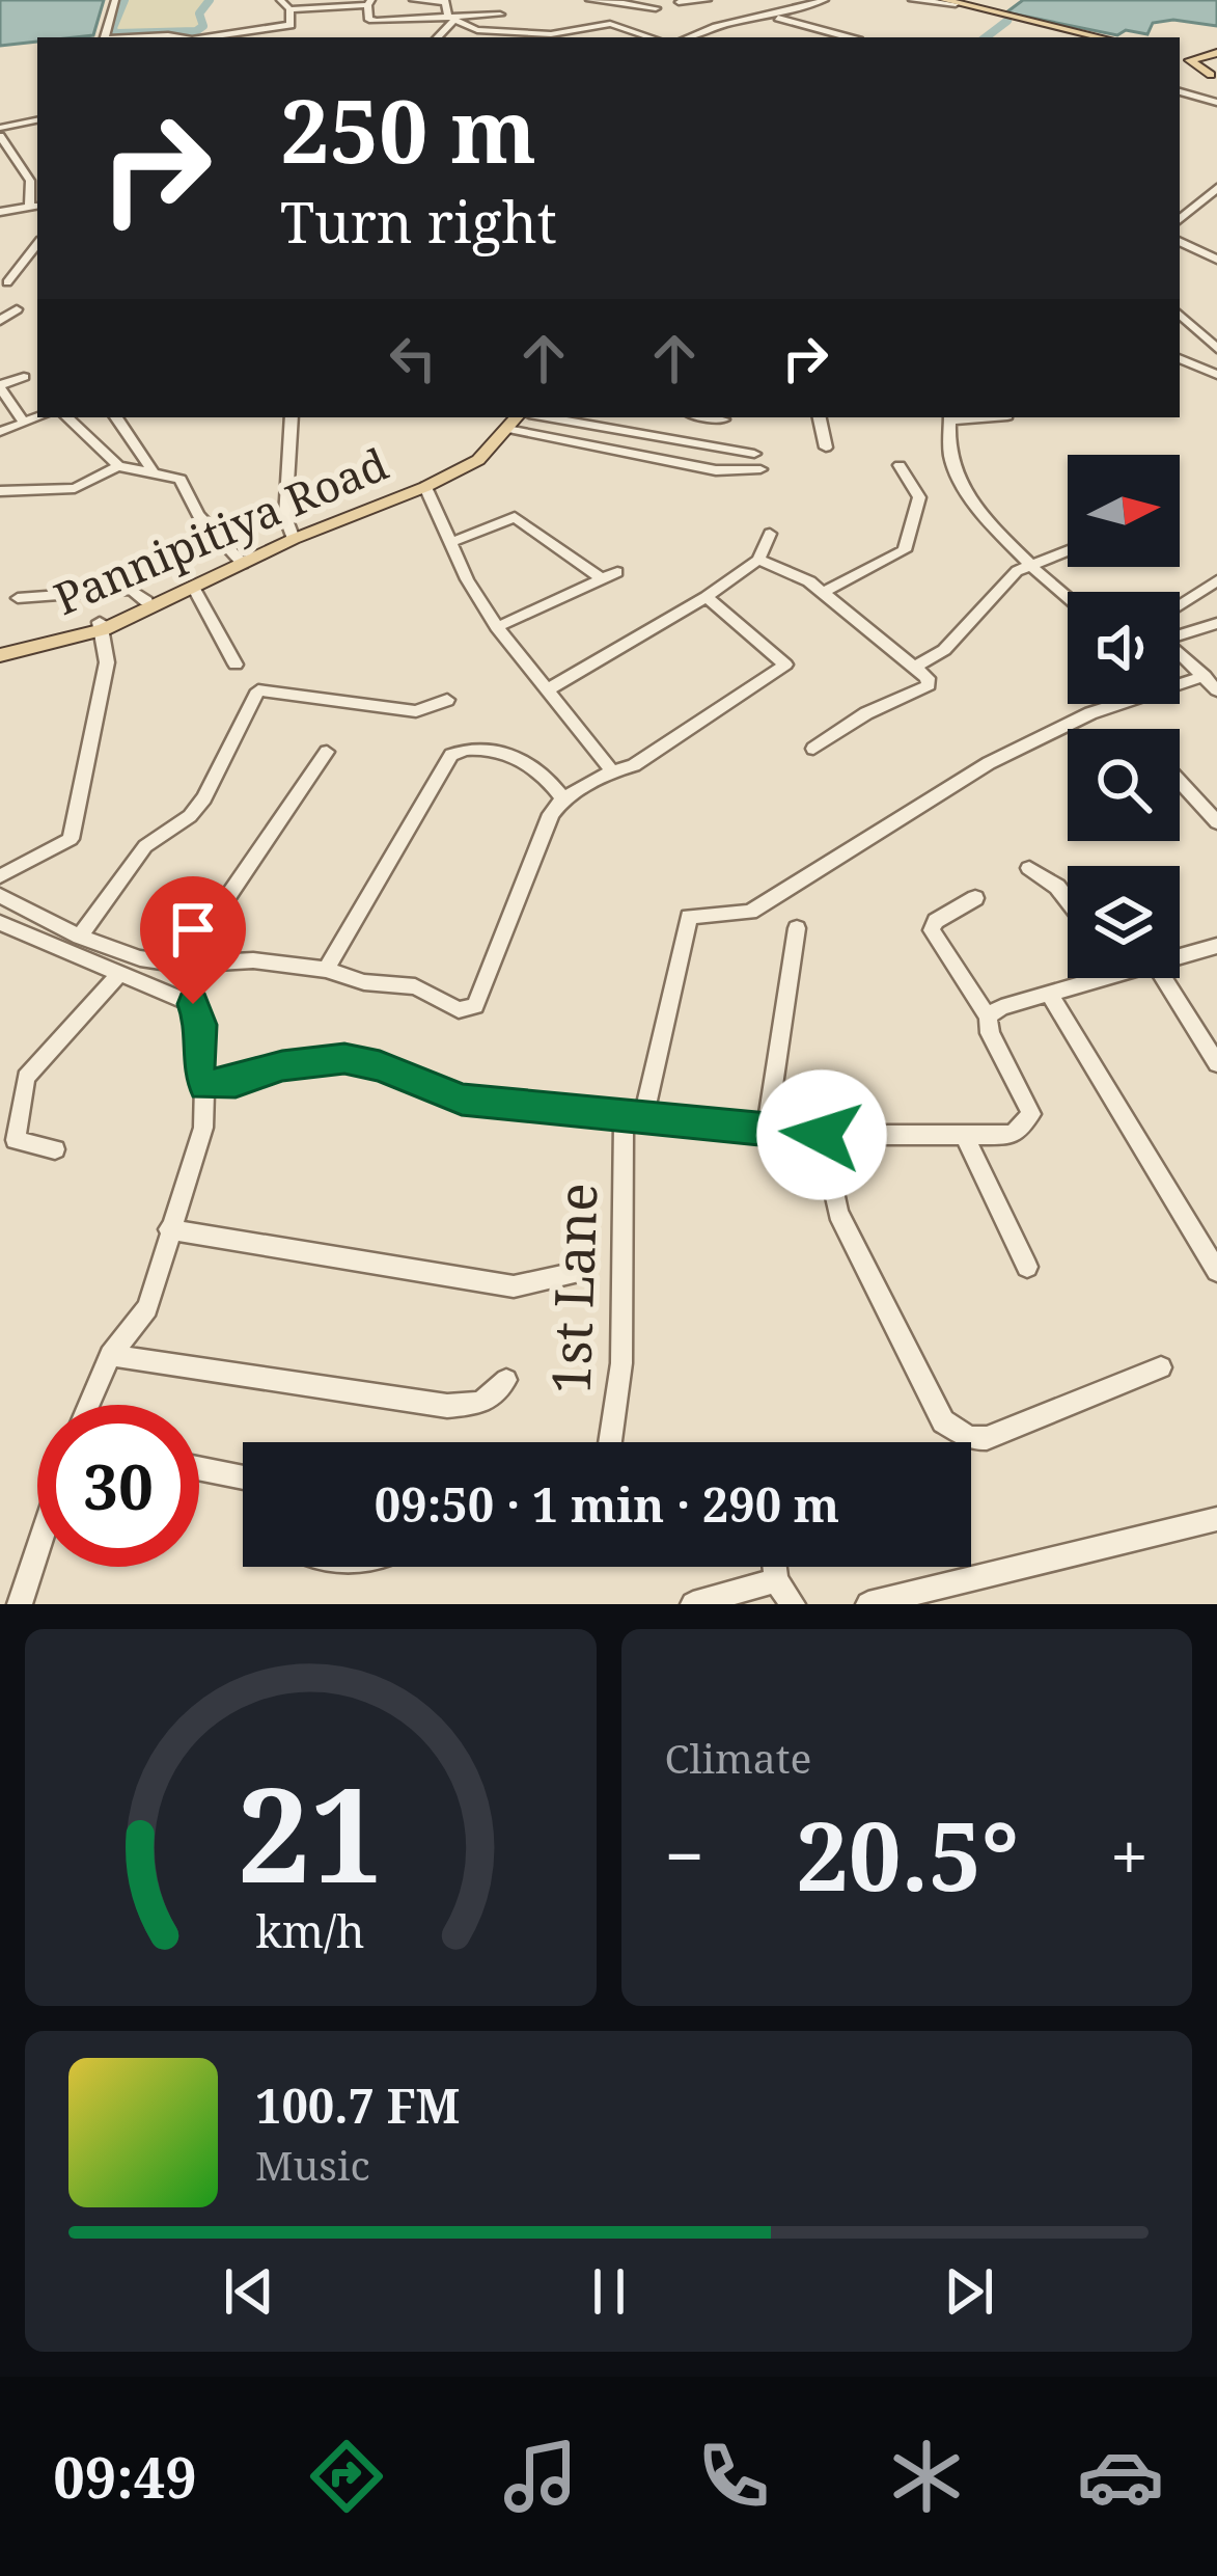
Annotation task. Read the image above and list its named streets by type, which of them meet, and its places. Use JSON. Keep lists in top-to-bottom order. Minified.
{"streets":{"main road":["Pannipitiya Road"],"street":["1st Lane"]},"north":"right","page":{"turn":["250 m","Turn right"],"limit":"30","trip":"09:50 · 1 min · 290 m","tile":"Climate","heat":["−","20.5°","+"],"song":["100.7 FM","Music"],"tabs":"09:49","gauge":["21","km/h"]}}
